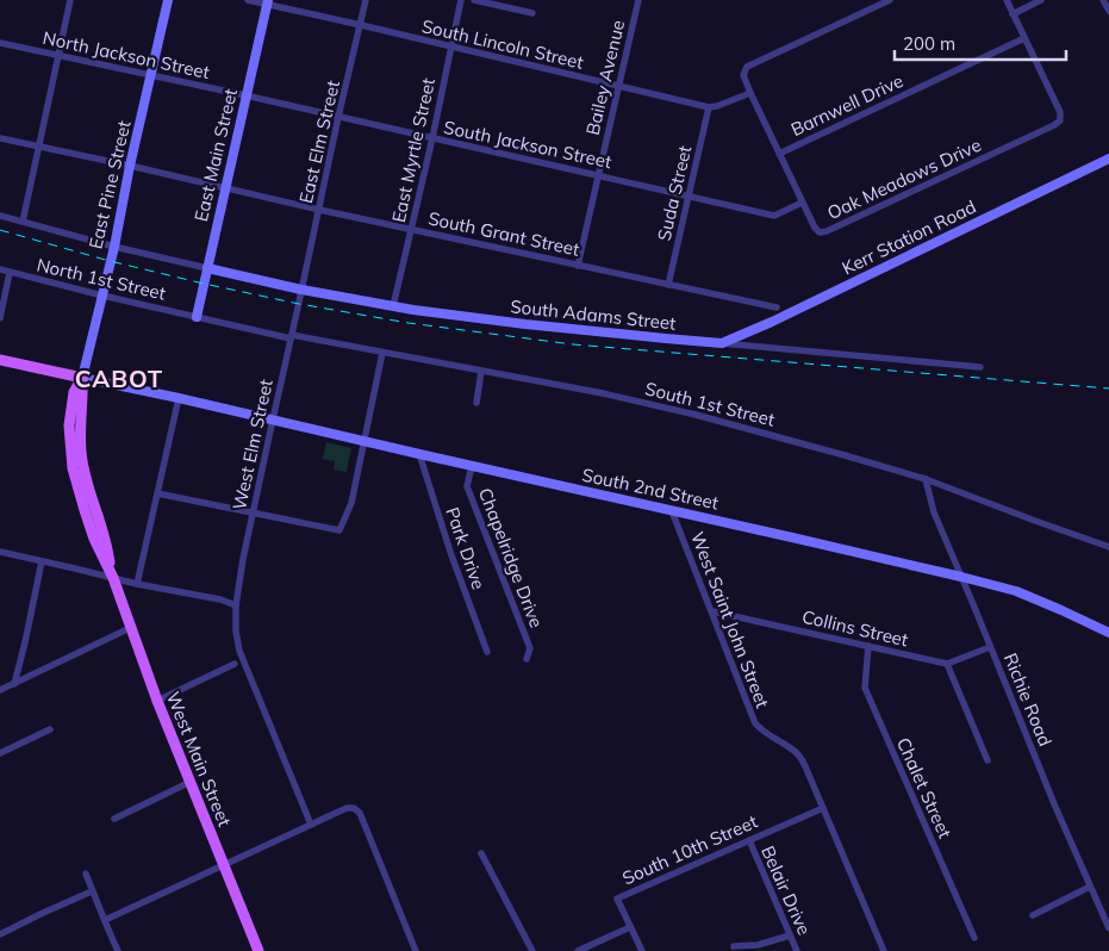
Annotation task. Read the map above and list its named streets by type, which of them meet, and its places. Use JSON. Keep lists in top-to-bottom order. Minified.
{"streets":{"main road":["East Main Street","East Pine Street","Kerr Station Road","South Adams Street","South 2nd Street","West Main Street"],"street":["South Lincoln Street","North Jackson Street","Bailey Avenue","Barnwell Drive","East Elm Street","South Jackson Street","East Myrtle Street","Oak Meadows Drive","Suda Street","South Grant Street","North 1st Street","South 1st Street","West Elm Street","Park Drive","Chapelridge Drive","West Saint John Street","Collins Street","Richie Road","Chalet Street","South 10th Street","Belair Drive"]},"crossings":[["South Lincoln Street","Bailey Avenue"],["South Lincoln Street","East Elm Street"],["South Lincoln Street","East Myrtle Street"],["South Lincoln Street","East Main Street"],["South Lincoln Street","Suda Street"],["North Jackson Street","South Jackson Street"],["North Jackson Street","East Main Street"],["North Jackson Street","East Pine Street"],["Bailey Avenue","South Jackson Street"],["Bailey Avenue","South Grant Street"],["Barnwell Drive","Oak Meadows Drive"],["East Elm Street","South Jackson Street"],["East Elm Street","South Grant Street"],["East Elm Street","South Adams Street"],["East Elm Street","West Elm Street"],["South Jackson Street","East Myrtle Street"],["South Jackson Street","East Main Street"],["South Jackson Street","Oak Meadows Drive"],["South Jackson Street","Suda Street"],["East Myrtle Street","South Grant Street"],["East Myrtle Street","South Adams Street"],["East Main Street","South Grant Street"],["East Main Street","North 1st Street"],["East Main Street","South Adams Street"],["East Main Street","South 1st Street"],["East Pine Street","South Grant Street"],["East Pine Street","North 1st Street"],["East Pine Street","South 2nd Street"],["East Pine Street","West Main Street"],["Suda Street","South Grant Street"],["Kerr Station Road","South Adams Street"],["North 1st Street","South 1st Street"],["South Adams Street","West Elm Street"],["South 1st Street","West Elm Street"],["South 1st Street","Richie Road"],["West Elm Street","South 2nd Street"],["South 2nd Street","Park Drive"],["South 2nd Street","Chapelridge Drive"],["South 2nd Street","West Saint John Street"],["South 2nd Street","Richie Road"],["South 2nd Street","West Main Street"],["West Saint John Street","Collins Street"],["West Saint John Street","South 10th Street"],["Collins Street","Chalet Street"],["South 10th Street","Belair Drive"]],"districts":["CABOT"],"scale_bar":"200 m"}
